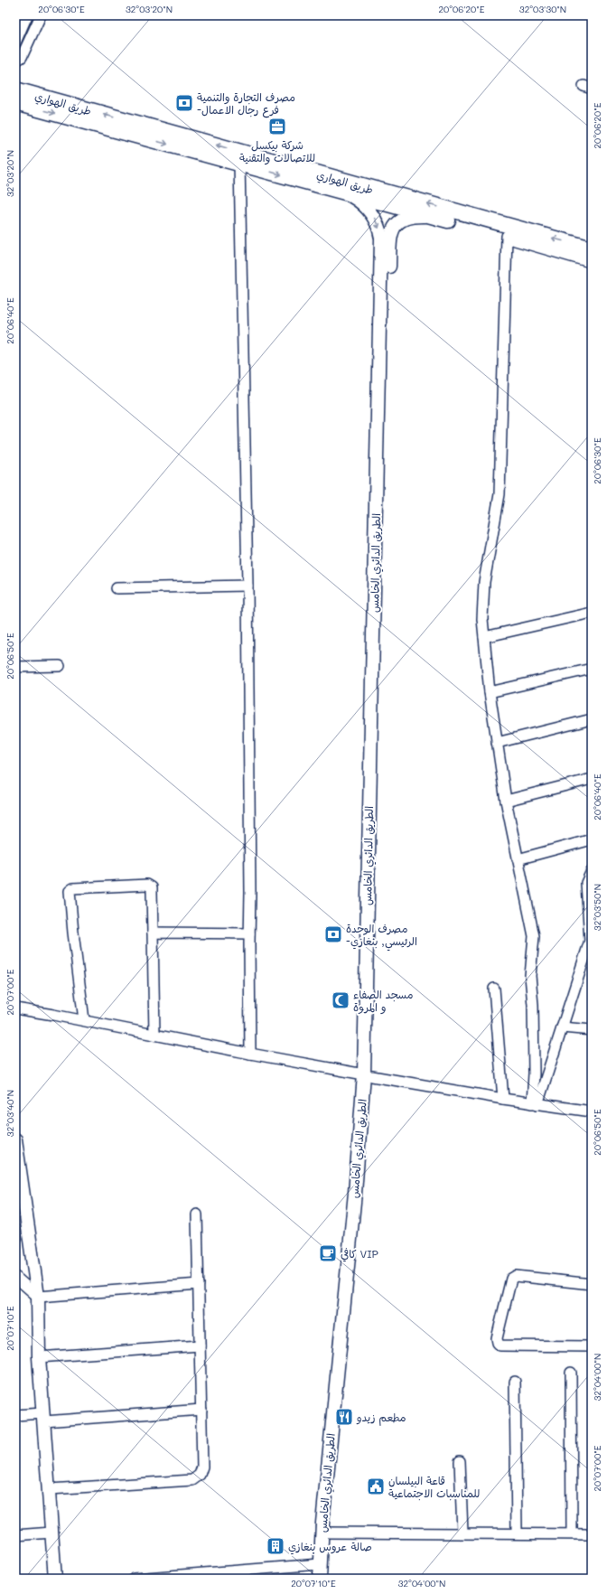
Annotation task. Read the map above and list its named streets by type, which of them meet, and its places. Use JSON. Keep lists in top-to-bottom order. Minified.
{"streets":{"highway":["طريق الهواري"],"main road":["الطريق الدائري الخامس"]},"crossings":[["طريق الهواري","الطريق الدائري الخامس"]],"places":{"bank":["مصرف التجارة والتنمية -فرع رجال الاعمال","مصرف الوحدة -الرئيسي, بنغازي"],"office":["شركة بيكسل للاتصالات والتقنية"],"mosque":["مسجد الصفاء و المروة"],"cafe":["كافي VIP"],"restaurant":["مطعم زيدو"],"public building":["قاعة البيلسان للمناسبات الاجتماعية"],"building":["صالة عروس بنغازي"]},"coordinates":["20°06'30\"E","32°03'20\"N","20°06'20\"E","32°03'30\"N","20°06'40\"E","20°06'50\"E","32°03'50\"N","20°07'00\"E","32°03'40\"N","20°07'10\"E","32°04'00\"N"]}
